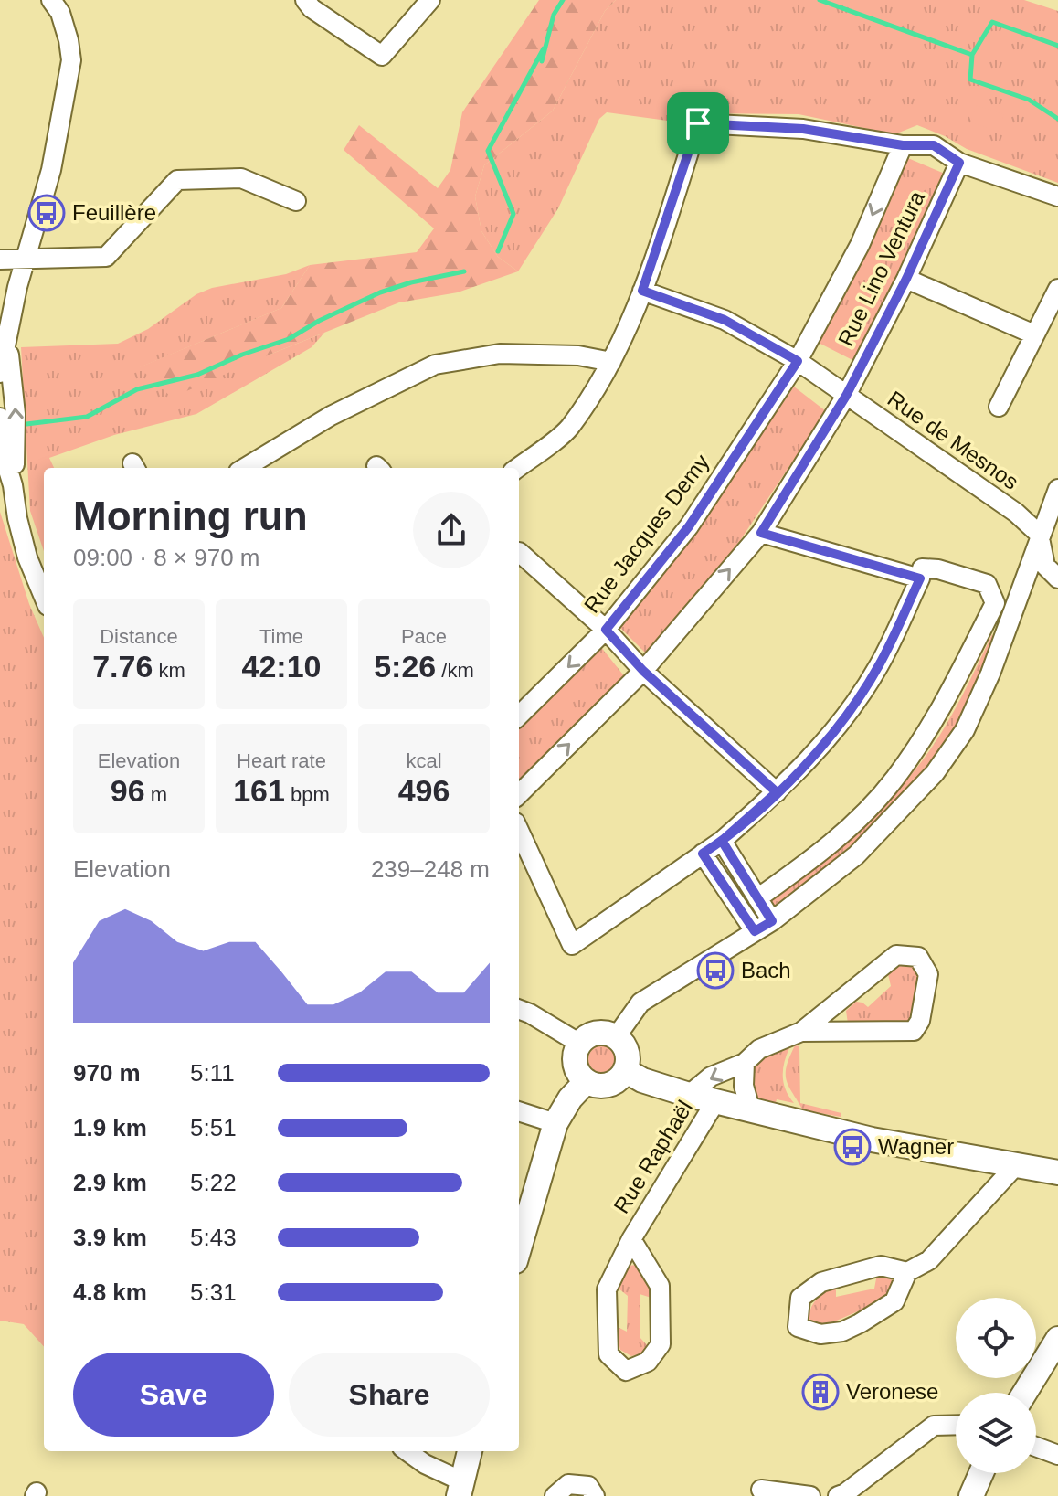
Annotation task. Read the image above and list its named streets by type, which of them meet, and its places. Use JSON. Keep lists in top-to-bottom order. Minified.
{"streets":{"street":["Rue Lino Ventura","Rue de Mesnos","Rue Jacques Demy","Rue Raphaël"]},"crossings":[["Rue Lino Ventura","Rue de Mesnos"],["Rue Lino Ventura","Rue Jacques Demy"],["Rue de Mesnos","Rue Jacques Demy"]],"places":{"bus stop":["Feuillère","Bach","Wagner"],"building":["Veronese"]},"page":{"heading":["Morning run","09:00 · 8 × 970 m"],"stats":[["Distance","7.76 km"],["Time","42:10"],["Pace","5:26 /km"],["Elevation","96 m"],["Heart rate","161 bpm"],["kcal","496"]],"chart":["Elevation","239–248 m"],"list":[{"name":"970 m","note":"5:11"},{"name":"1.9 km","note":"5:51"},{"name":"2.9 km","note":"5:22"},{"name":"3.9 km","note":"5:43"},{"name":"4.8 km","note":"5:31"}],"buttons":["Save","Share"]}}
